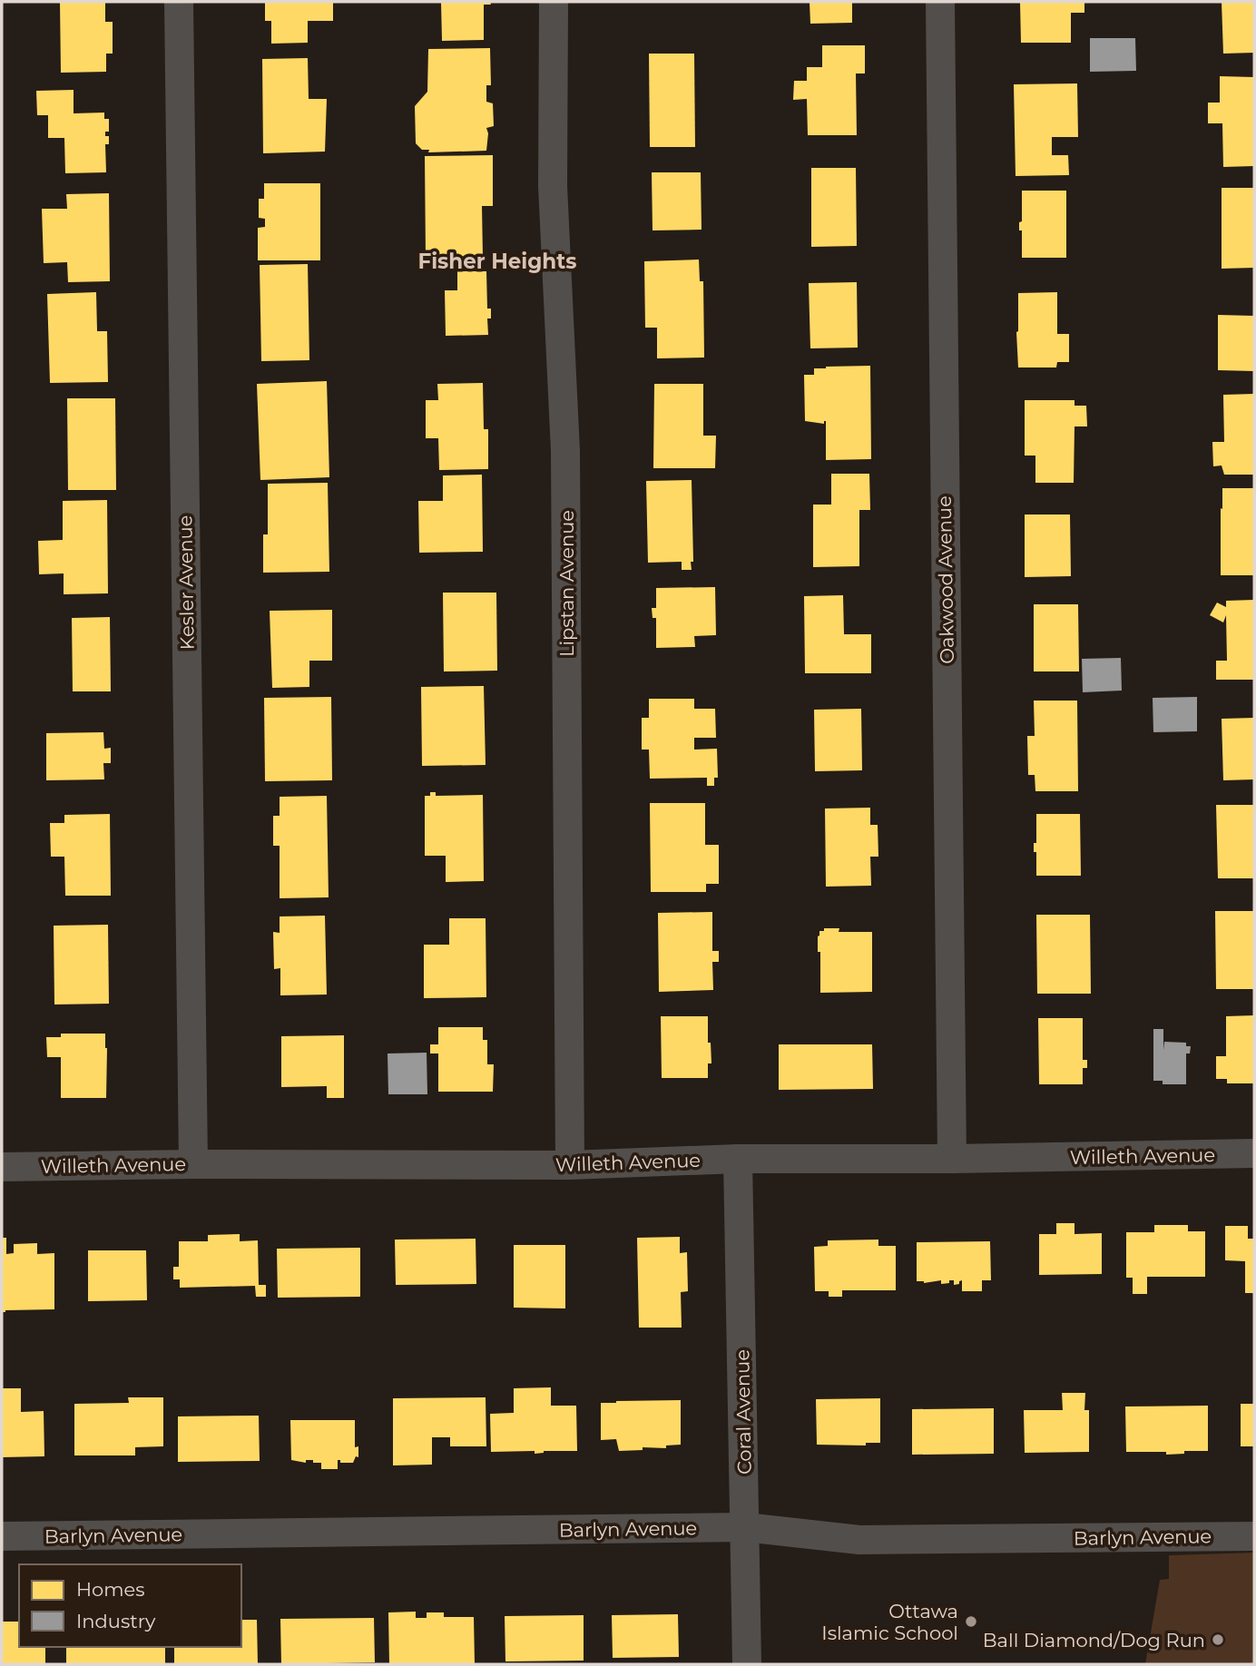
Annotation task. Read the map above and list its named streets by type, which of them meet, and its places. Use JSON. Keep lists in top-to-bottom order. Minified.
{"streets":{"street":["Oakwood Avenue","Kesler Avenue","Lipstan Avenue","Willeth Avenue","Coral Avenue","Barlyn Avenue"]},"crossings":[["Oakwood Avenue","Willeth Avenue"],["Kesler Avenue","Willeth Avenue"],["Lipstan Avenue","Willeth Avenue"],["Willeth Avenue","Coral Avenue"],["Coral Avenue","Barlyn Avenue"]],"districts":["Fisher Heights"],"places":["Ottawa Islamic School","Ball Diamond/Dog Run"],"legend":["Homes","Industry"]}
